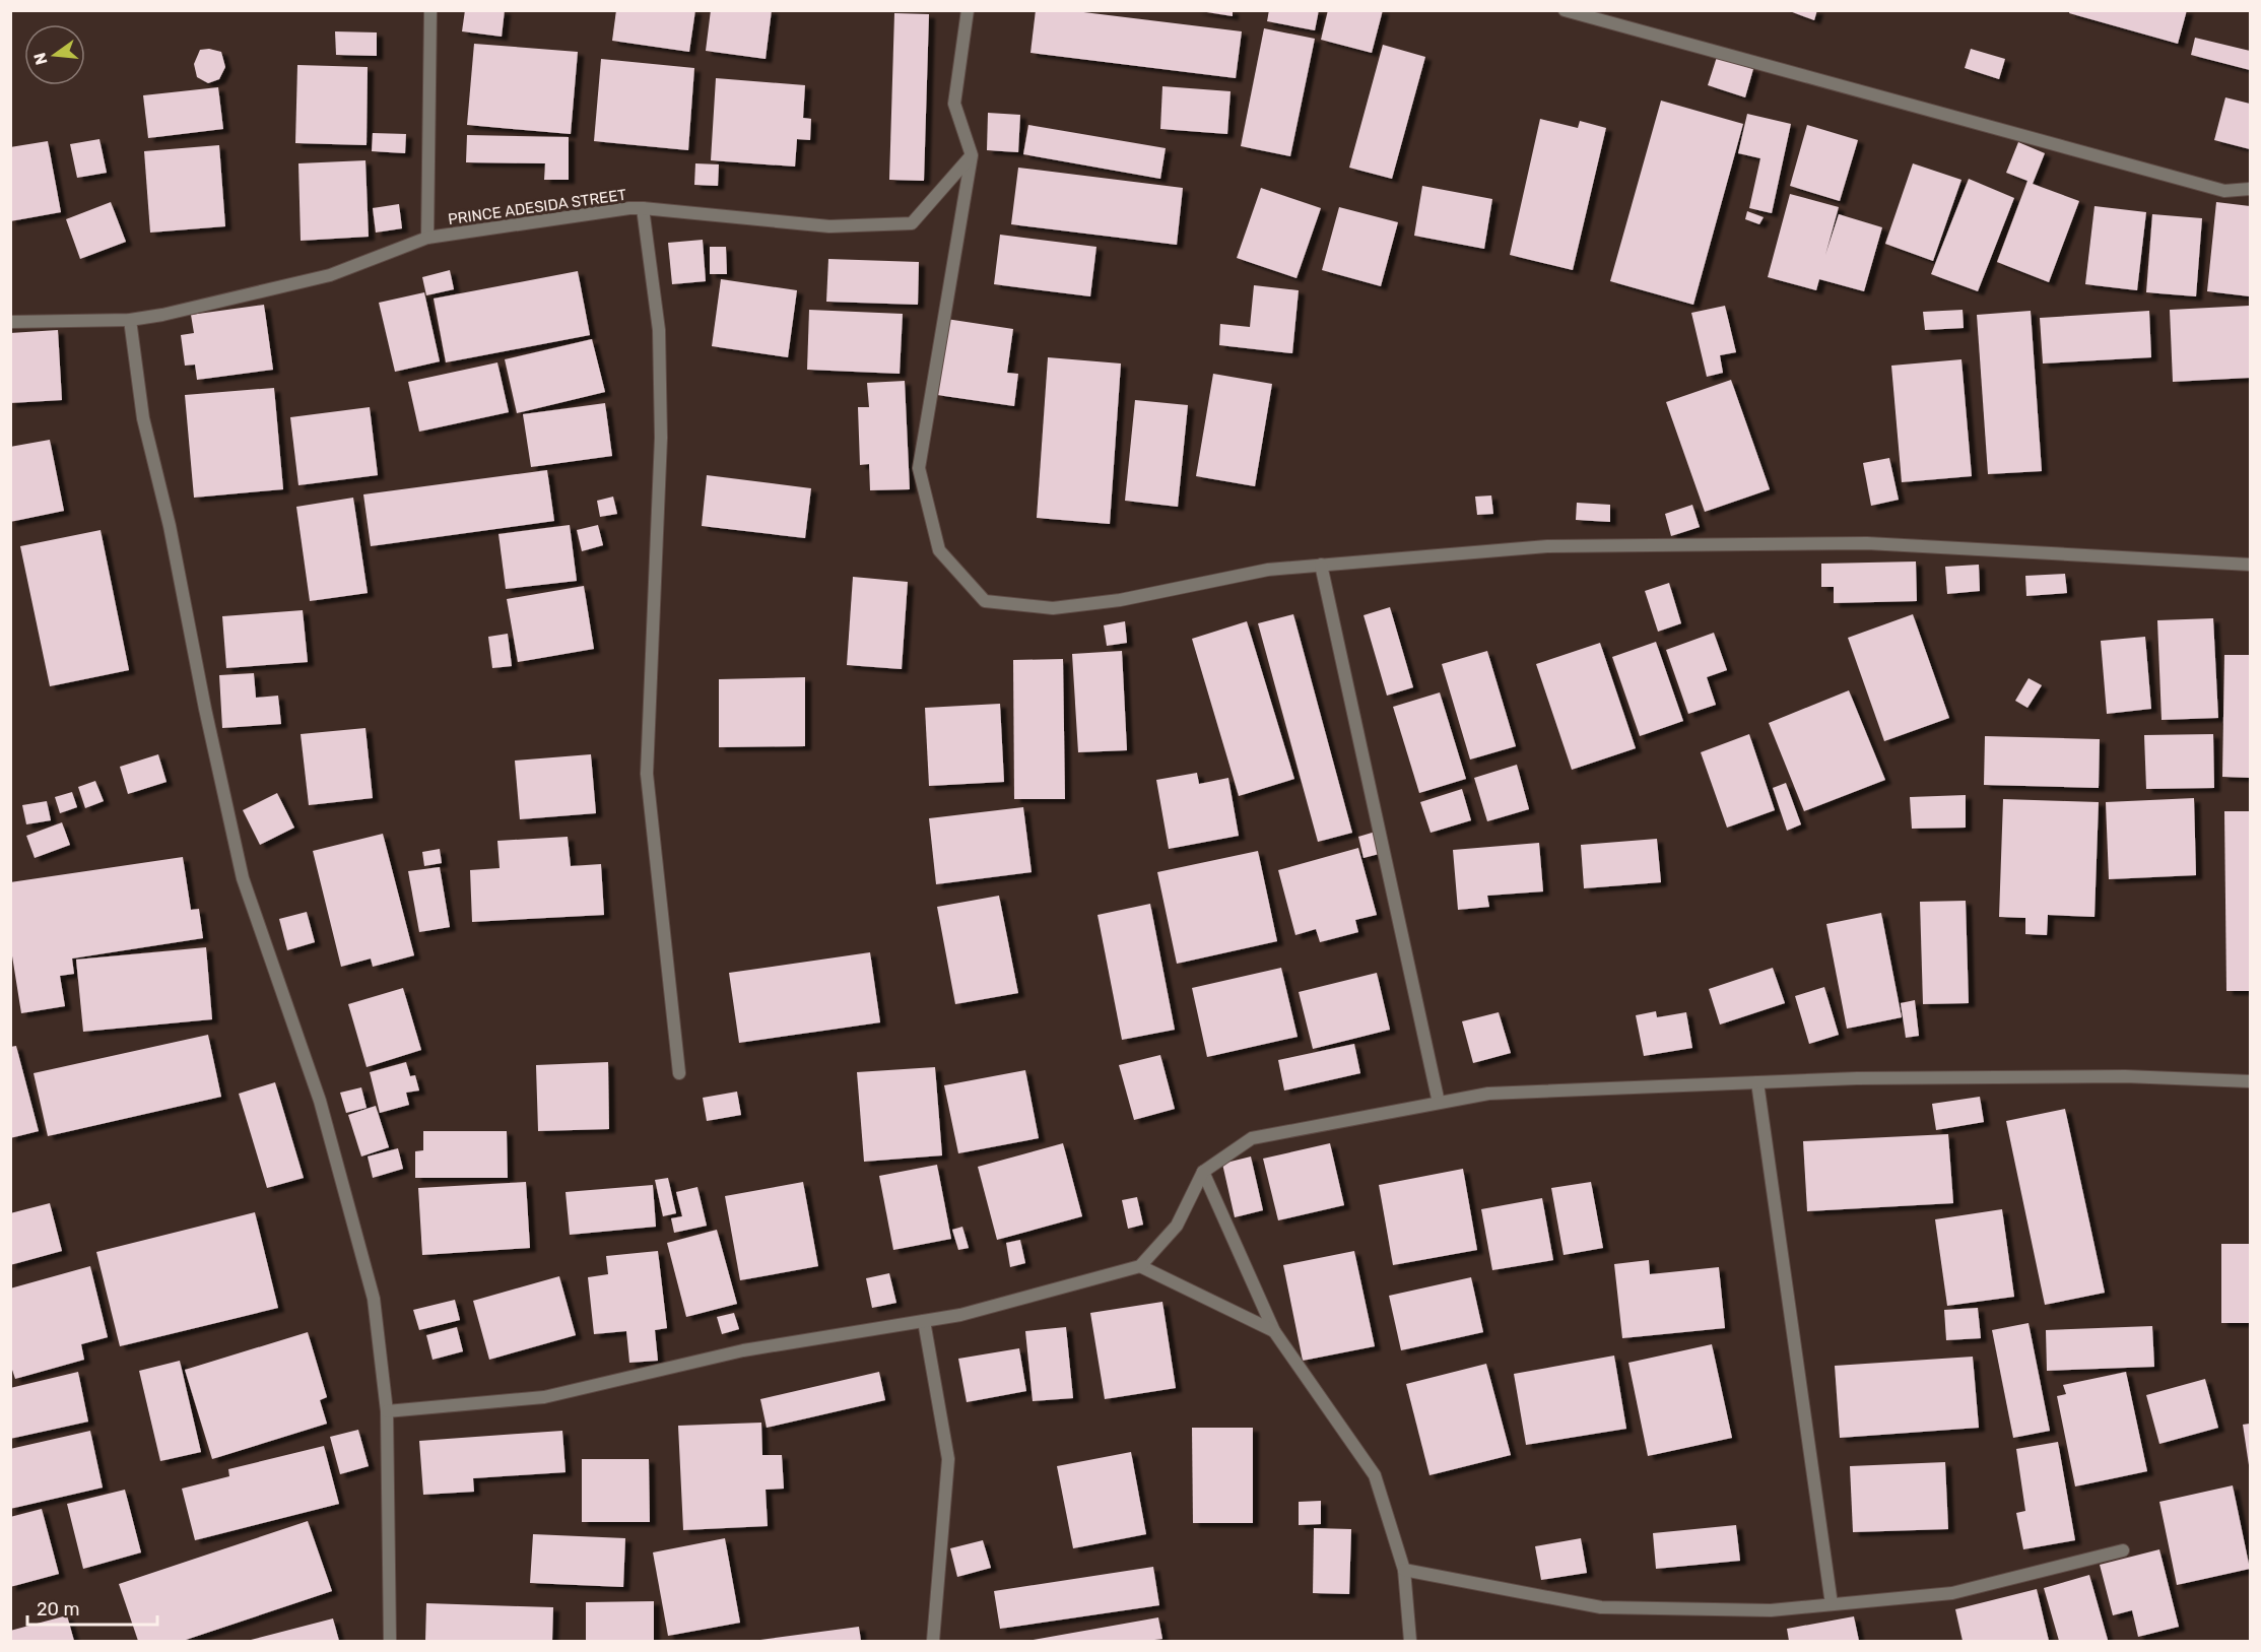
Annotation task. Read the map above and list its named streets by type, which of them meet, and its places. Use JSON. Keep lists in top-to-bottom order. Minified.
{"streets":{"street":["PRINCE ADESIDA STREET"]},"scale_bar":"20 m","north":"left"}
